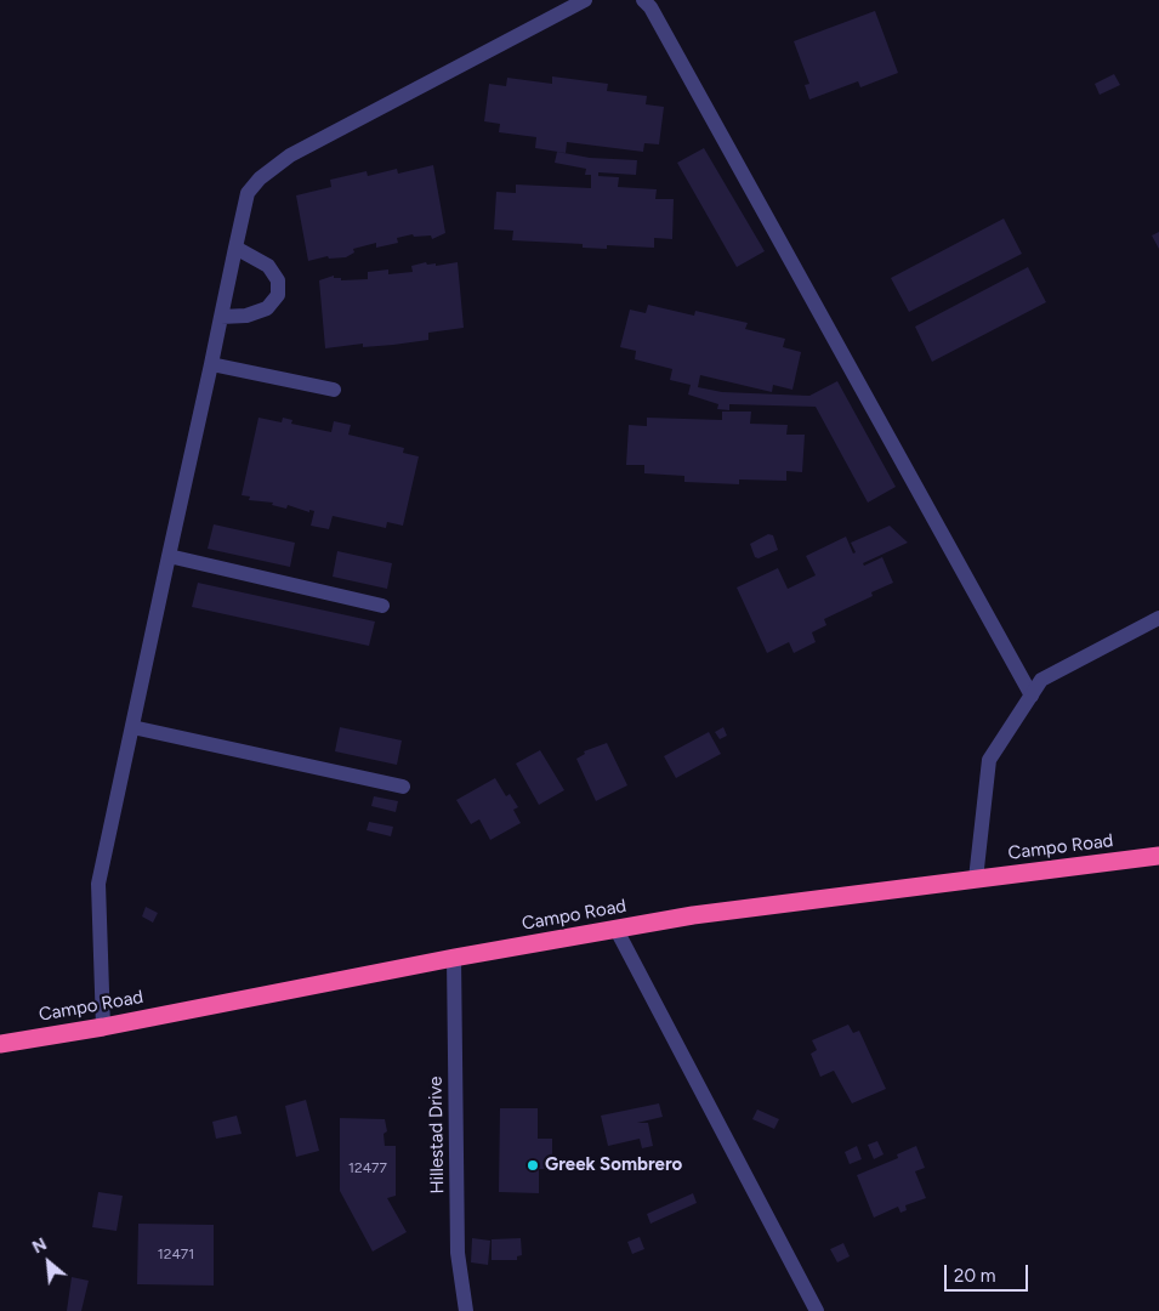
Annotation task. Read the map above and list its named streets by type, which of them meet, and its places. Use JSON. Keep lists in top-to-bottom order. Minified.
{"streets":{"highway":["Campo Road"],"street":["Hillestad Drive"]},"crossings":[["Campo Road","Hillestad Drive"]],"places":["Greek Sombrero"],"house_numbers":["12477","12471"],"scale_bar":"20 m","north":"top left"}
